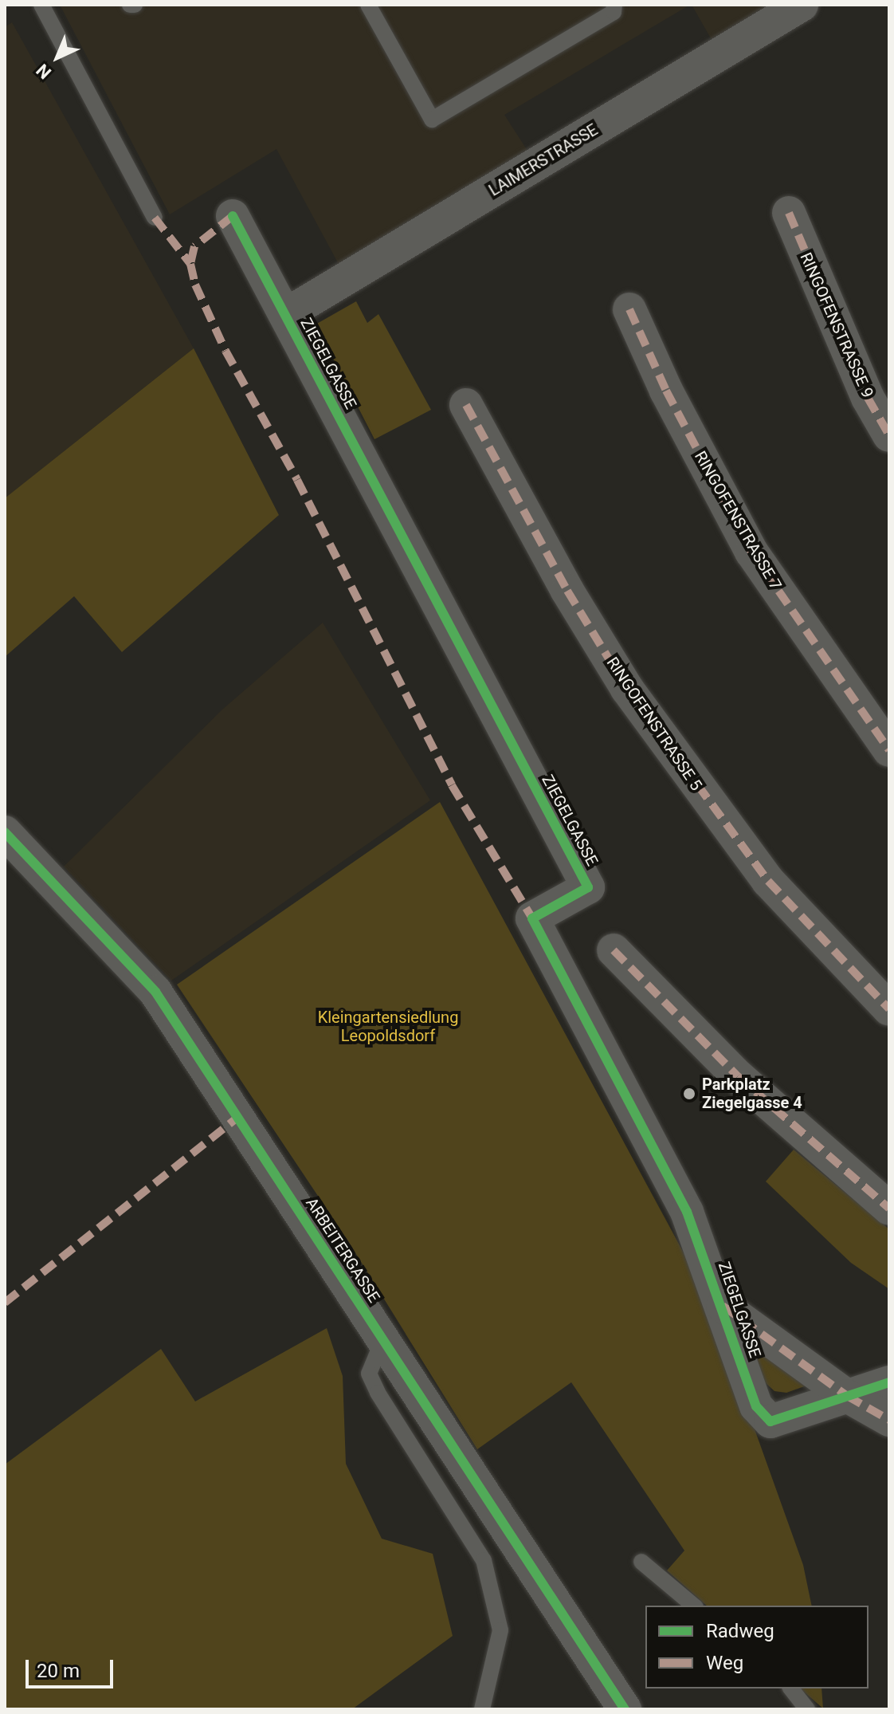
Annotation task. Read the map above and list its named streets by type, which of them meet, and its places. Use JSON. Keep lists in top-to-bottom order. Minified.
{"streets":{"street":["LAIMERSTRASSE","RINGOFENSTRASSE 9","ZIEGELGASSE","RINGOFENSTRASSE 7","RINGOFENSTRASSE 5","ARBEITERGASSE"]},"crossings":[["LAIMERSTRASSE","ZIEGELGASSE"]],"parks":["Kleingartensiedlung Leopoldsdorf"],"places":["Parkplatz Ziegelgasse 4"],"legend":["Radweg","Weg"],"scale_bar":"20 m","north":"bottom left"}
